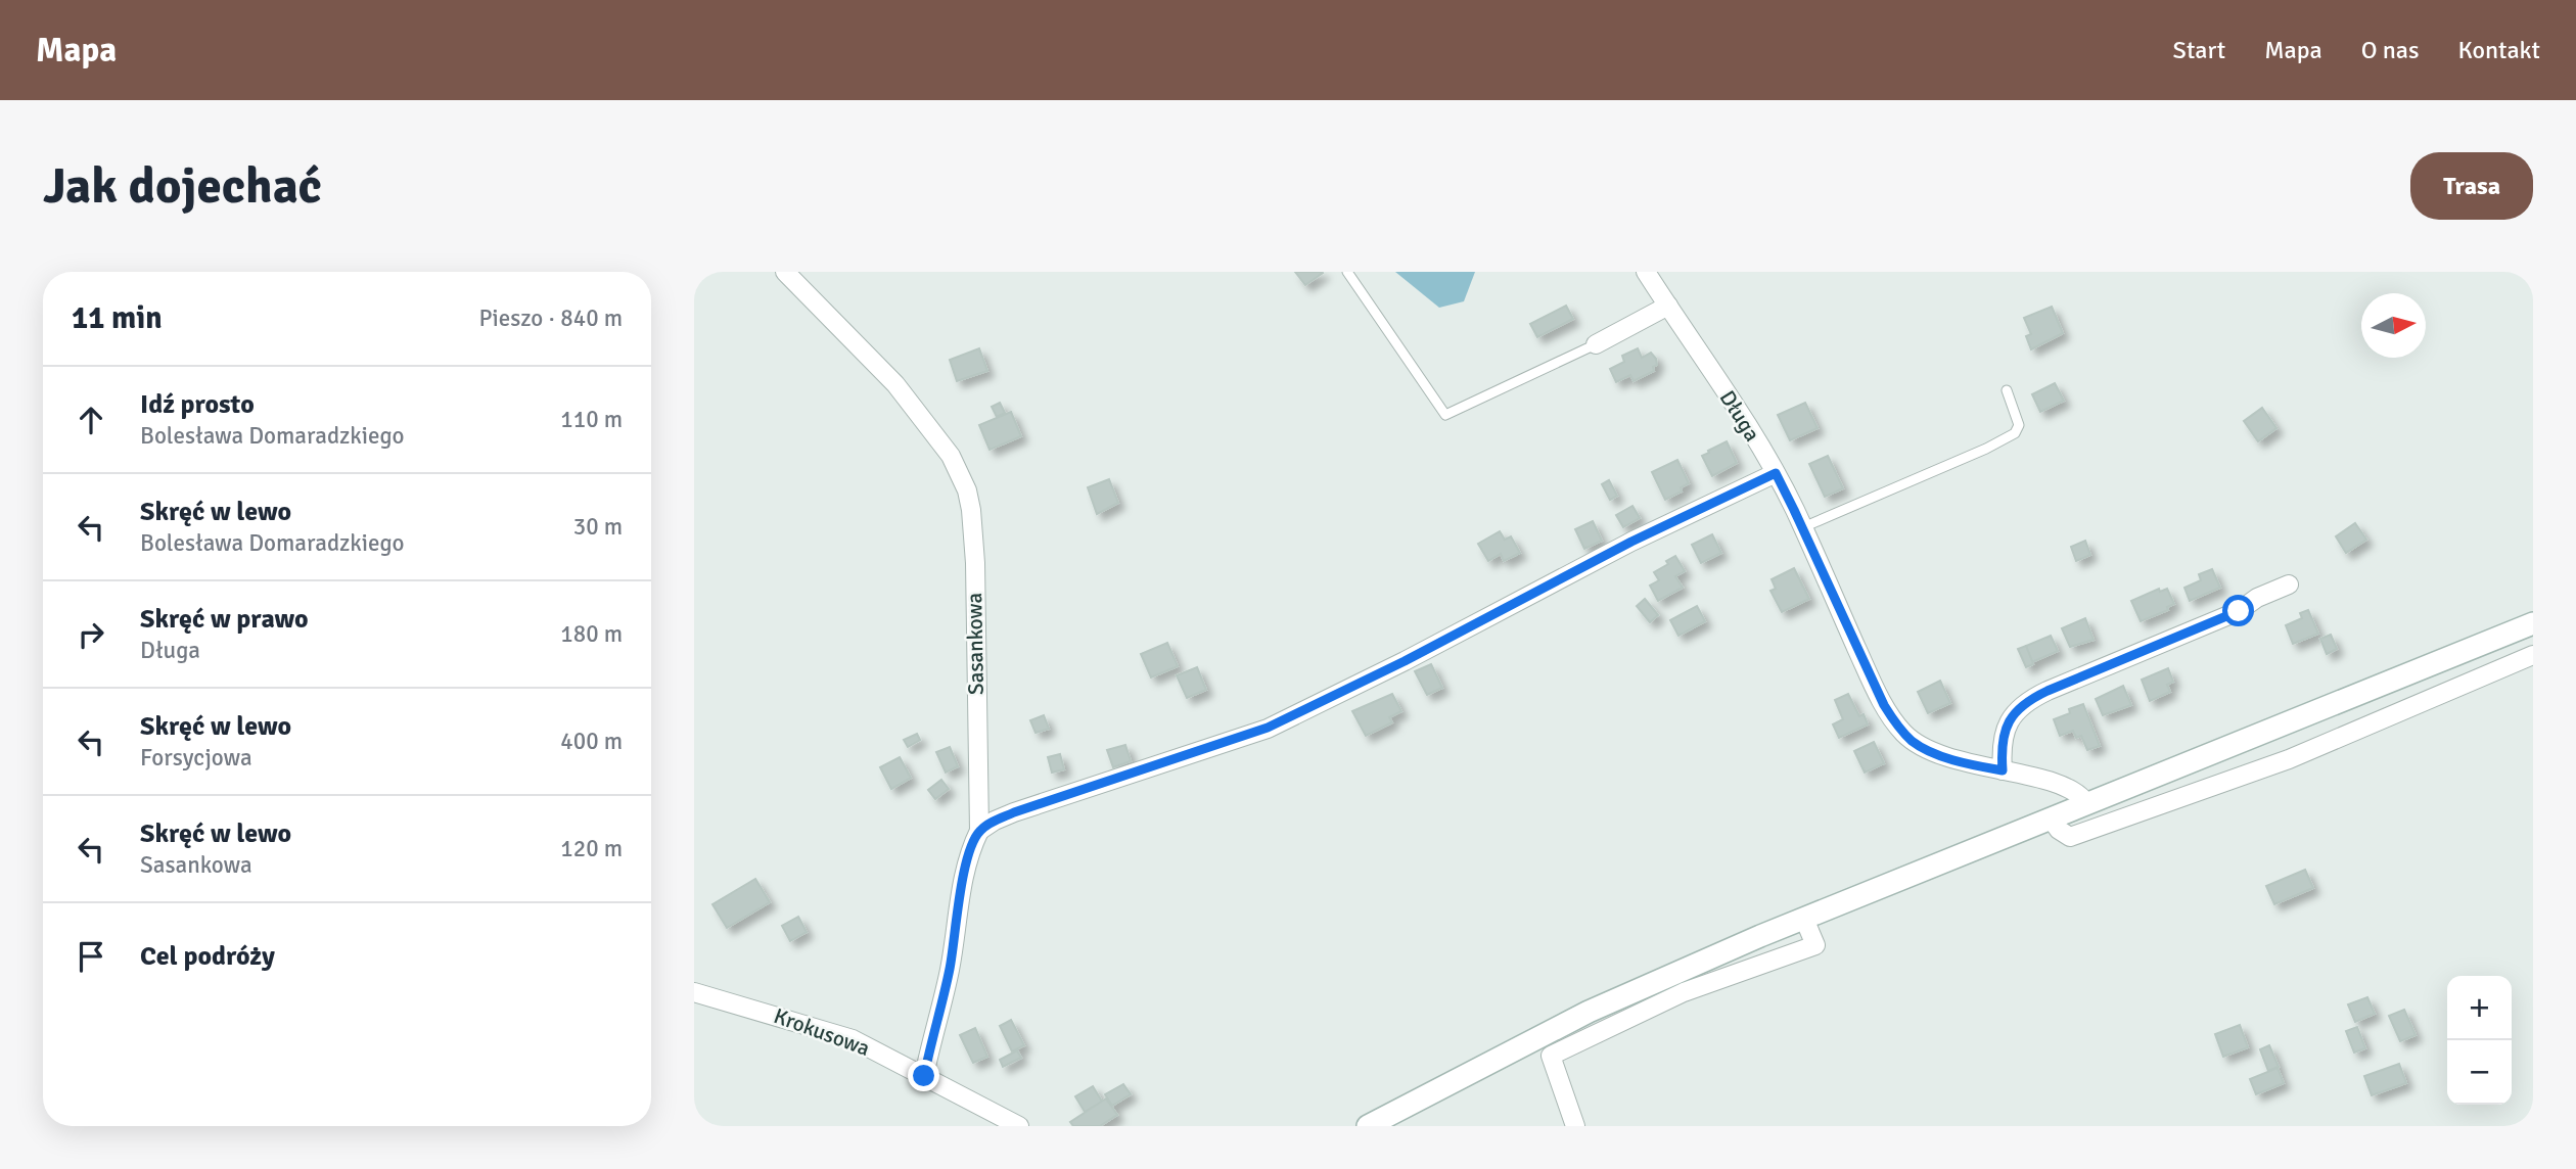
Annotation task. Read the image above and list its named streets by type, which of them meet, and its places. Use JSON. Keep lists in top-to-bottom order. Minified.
{"streets":{"street":["Długa","Sasankowa","Krokusowa"]},"crossings":[["Sasankowa","Krokusowa"]],"north":"right","page":{"header":"Mapa","nav":["Start","Mapa","O nas","Kontakt"],"buttons":"Trasa","title":"Jak dojechać","heading":["11 min","Pieszo · 840 m"],"list":[["Idź prosto","Bolesława Domaradzkiego","110 m"],["Skręć w lewo","Bolesława Domaradzkiego","30 m"],["Skręć w prawo","Długa","180 m"],["Skręć w lewo","Forsycjowa","400 m"],["Skręć w lewo","Sasankowa","120 m"],"Cel podróży"],"map_buttons":["+","−"]}}
